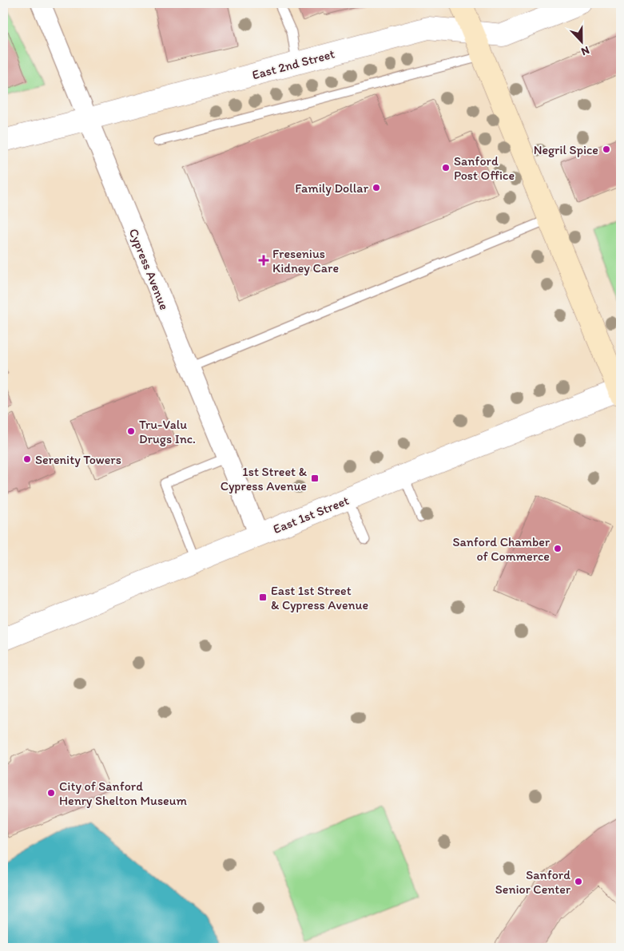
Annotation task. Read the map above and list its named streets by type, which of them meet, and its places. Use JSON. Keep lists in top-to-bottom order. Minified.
{"streets":{"street":["East 2nd Street","Cypress Avenue","East 1st Street"]},"crossings":[["East 2nd Street","Cypress Avenue"],["Cypress Avenue","East 1st Street"]],"places":{"other":["Negril Spice","Sanford Post Office","Family Dollar","Tru-Valu Drugs Inc.","Serenity Towers","Sanford Chamber of Commerce","City of Sanford Henry Shelton Museum","Sanford Senior Center"],"health":["Fresenius Kidney Care"],"transit":["1st Street & Cypress Avenue","East 1st Street & Cypress Avenue"]},"north":"bottom"}
